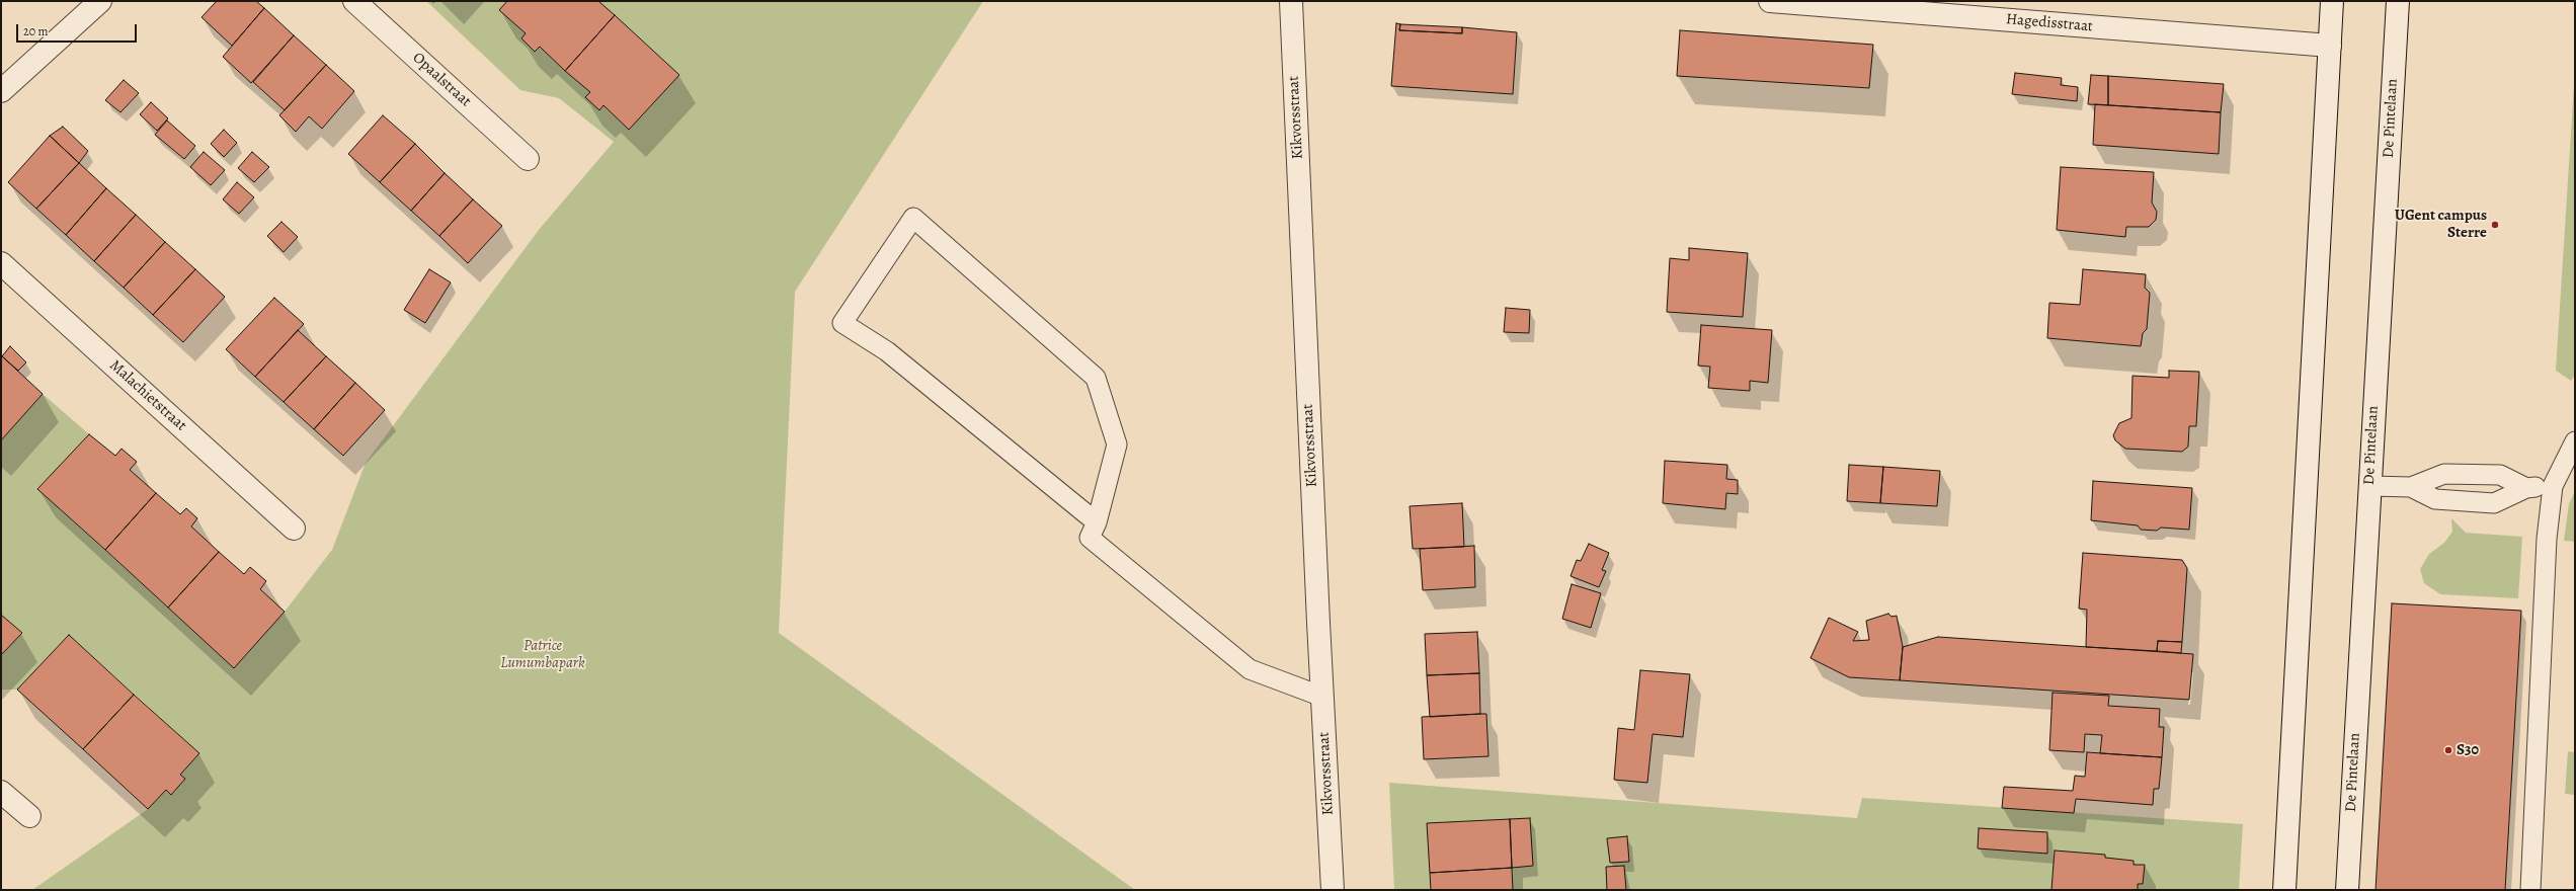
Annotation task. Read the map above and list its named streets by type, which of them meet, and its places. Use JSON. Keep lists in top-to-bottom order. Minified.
{"streets":{"street":["Hagedisstraat","Opaalstraat","Kikvorsstraat","De Pintelaan","Malachietstraat"]},"parks":["Patrice Lumumbapark"],"places":["UGent campus Sterre","S30"],"scale_bar":"20 m"}
